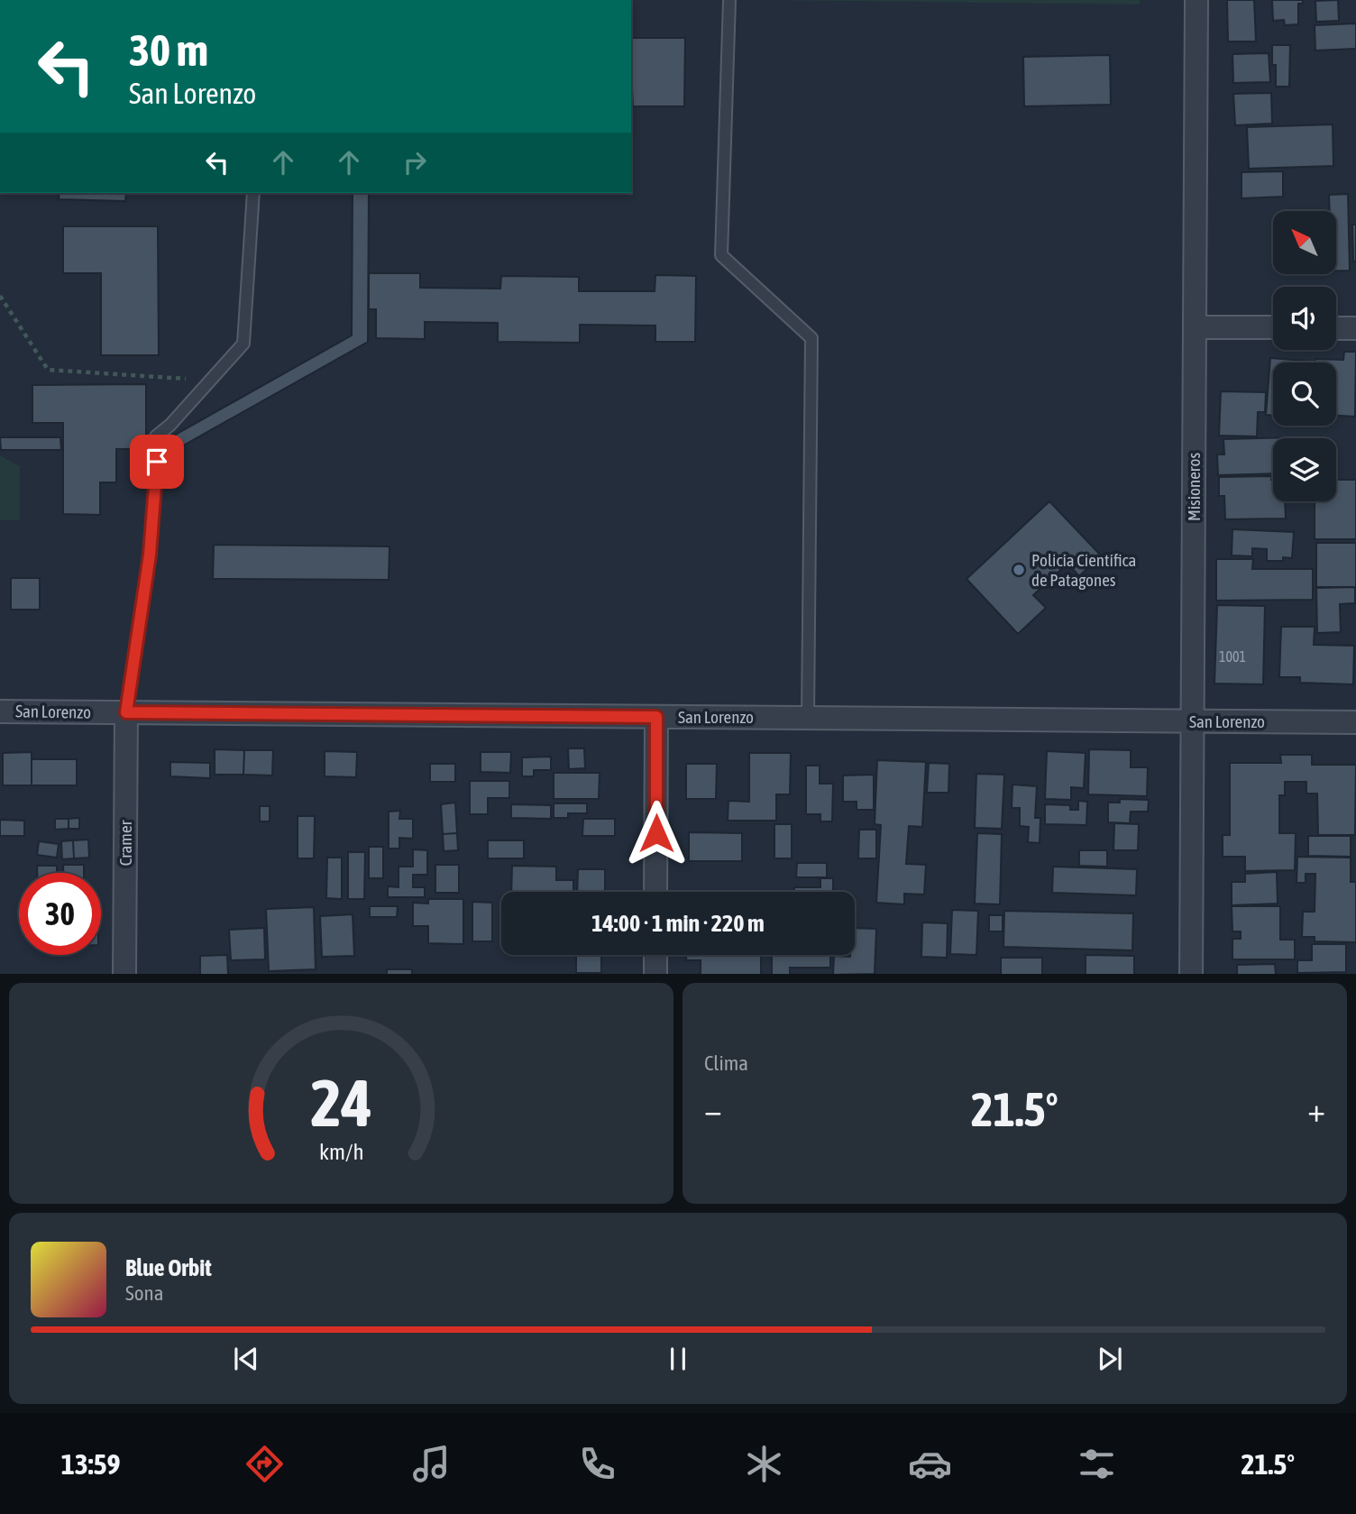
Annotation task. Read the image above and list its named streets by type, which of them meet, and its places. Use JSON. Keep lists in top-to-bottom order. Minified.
{"streets":{"street":["Misioneros","San Lorenzo","Cramer"]},"crossings":[["Misioneros","San Lorenzo"],["San Lorenzo","Cramer"]],"places":["Policía Científica de Patagones"],"house_numbers":["1001"],"north":"top left","page":{"turn":["30 m","San Lorenzo"],"limit":"30","trip":"14:00 · 1 min · 220 m","tile":"Clima","heat":["−","21.5°","+"],"song":["Blue Orbit","Sona"],"tabs":["13:59","21.5°"],"gauge":["24","km/h"]}}
